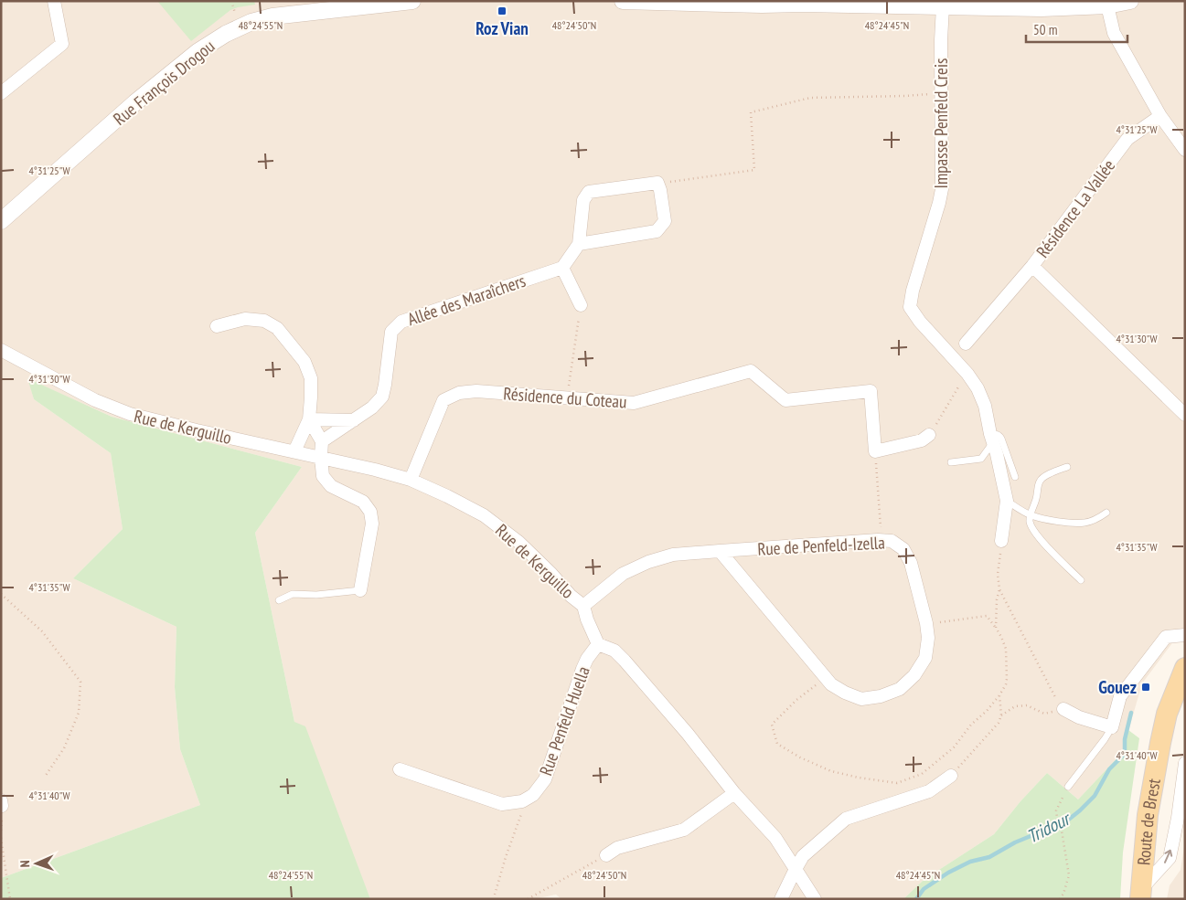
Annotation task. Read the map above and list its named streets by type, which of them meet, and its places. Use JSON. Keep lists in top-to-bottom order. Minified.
{"streets":{"main road":["Route de Brest"],"street":["Rue François Drogou","Impasse Penfeld Creis","Résidence La Vallée","Allée des Maraîchers","Résidence du Coteau","Rue de Kerguillo","Rue de Penfeld-Izella","Rue Penfeld Huella"]},"crossings":[["Résidence du Coteau","Rue de Kerguillo"],["Rue de Kerguillo","Rue de Penfeld-Izella"],["Rue de Kerguillo","Rue Penfeld Huella"]],"water":["Tridour"],"places":{"transit":["Roz Vian","Gouez"]},"scale_bar":"50 m","north":"left","coordinates":["48°24'55\"N","48°24'50\"N","48°24'45\"N","4°31'25\"W","4°31'30\"W","4°31'35\"W","4°31'40\"W"]}
